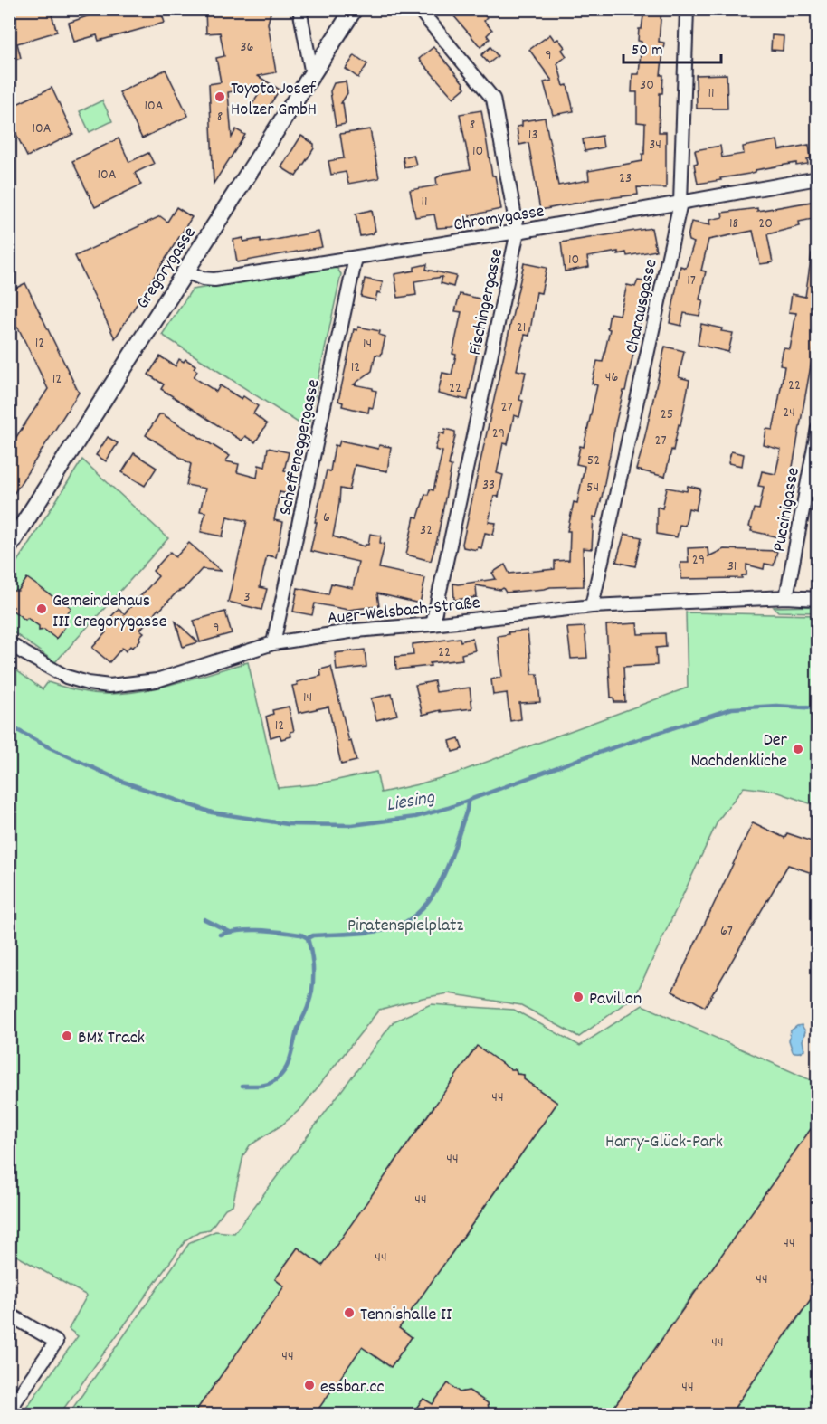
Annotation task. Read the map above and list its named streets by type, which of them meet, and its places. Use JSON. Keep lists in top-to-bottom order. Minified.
{"streets":{"street":["Chromygasse","Gregorygasse","Fischingergasse","Charausgasse","Scheffeneggergasse","Puccinigasse","Auer-Welsbach-Straße"]},"crossings":[["Chromygasse","Gregorygasse"],["Chromygasse","Fischingergasse"],["Chromygasse","Charausgasse"],["Chromygasse","Scheffeneggergasse"],["Fischingergasse","Auer-Welsbach-Straße"],["Charausgasse","Auer-Welsbach-Straße"],["Scheffeneggergasse","Auer-Welsbach-Straße"],["Puccinigasse","Auer-Welsbach-Straße"]],"water":["Liesing"],"parks":["Piratenspielplatz","Harry-Glück-Park"],"places":["Toyota Josef Holzer GmbH","Gemeindehaus III Gregorygasse","Der Nachdenkliche","Pavillon","BMX Track","Tennishalle II","essbar.cc"],"house_numbers":["36","9","30","11","10A","8","8","10A","13","34","10","10A","23","11","18","20","10","17","21","12","14","12","46","12","22","22","27","24","25","29","27","52","33","54","6","32","29","31","3","9","22","14","12","67","44","44","44","44","44","44","44","44","44"],"scale_bar":"50 m"}
